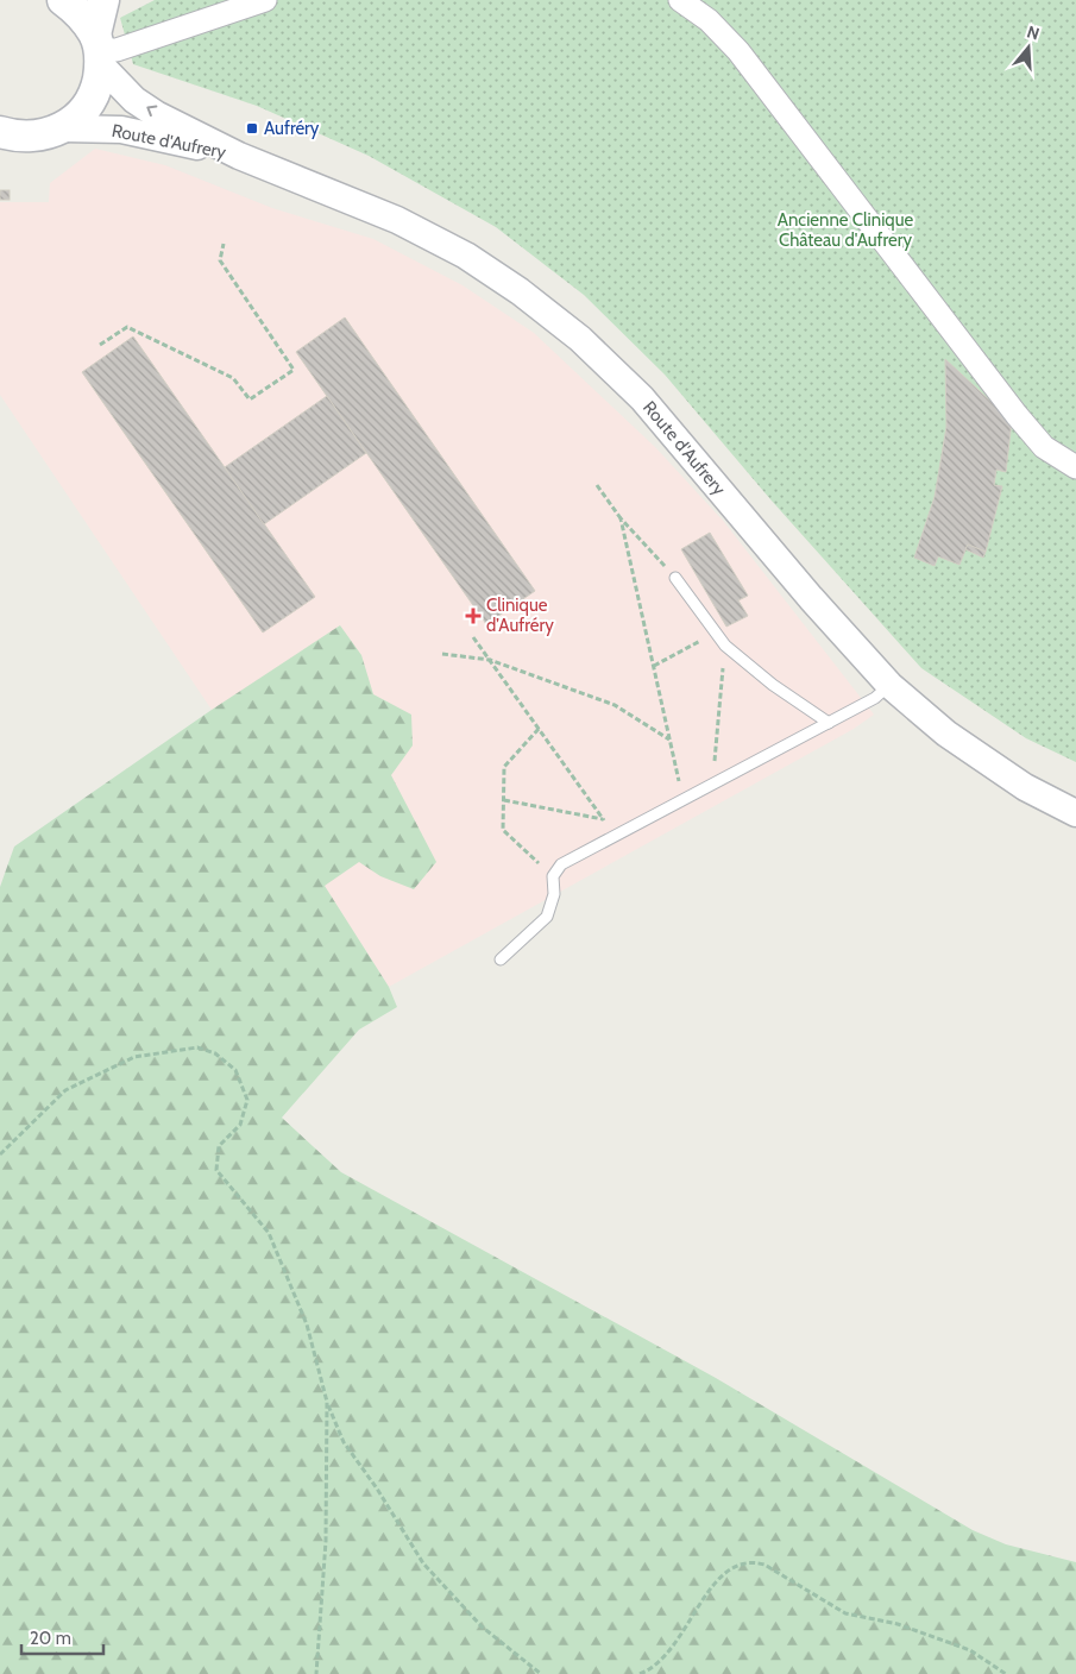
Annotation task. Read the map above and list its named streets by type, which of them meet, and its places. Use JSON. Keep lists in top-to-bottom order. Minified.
{"streets":{"street":["Route d'Aufrery"]},"parks":["Ancienne Clinique Château d'Aufrery"],"places":{"transit":["Aufréry"],"health":["Clinique d’Aufréry"]},"scale_bar":"20 m","north":"top"}
